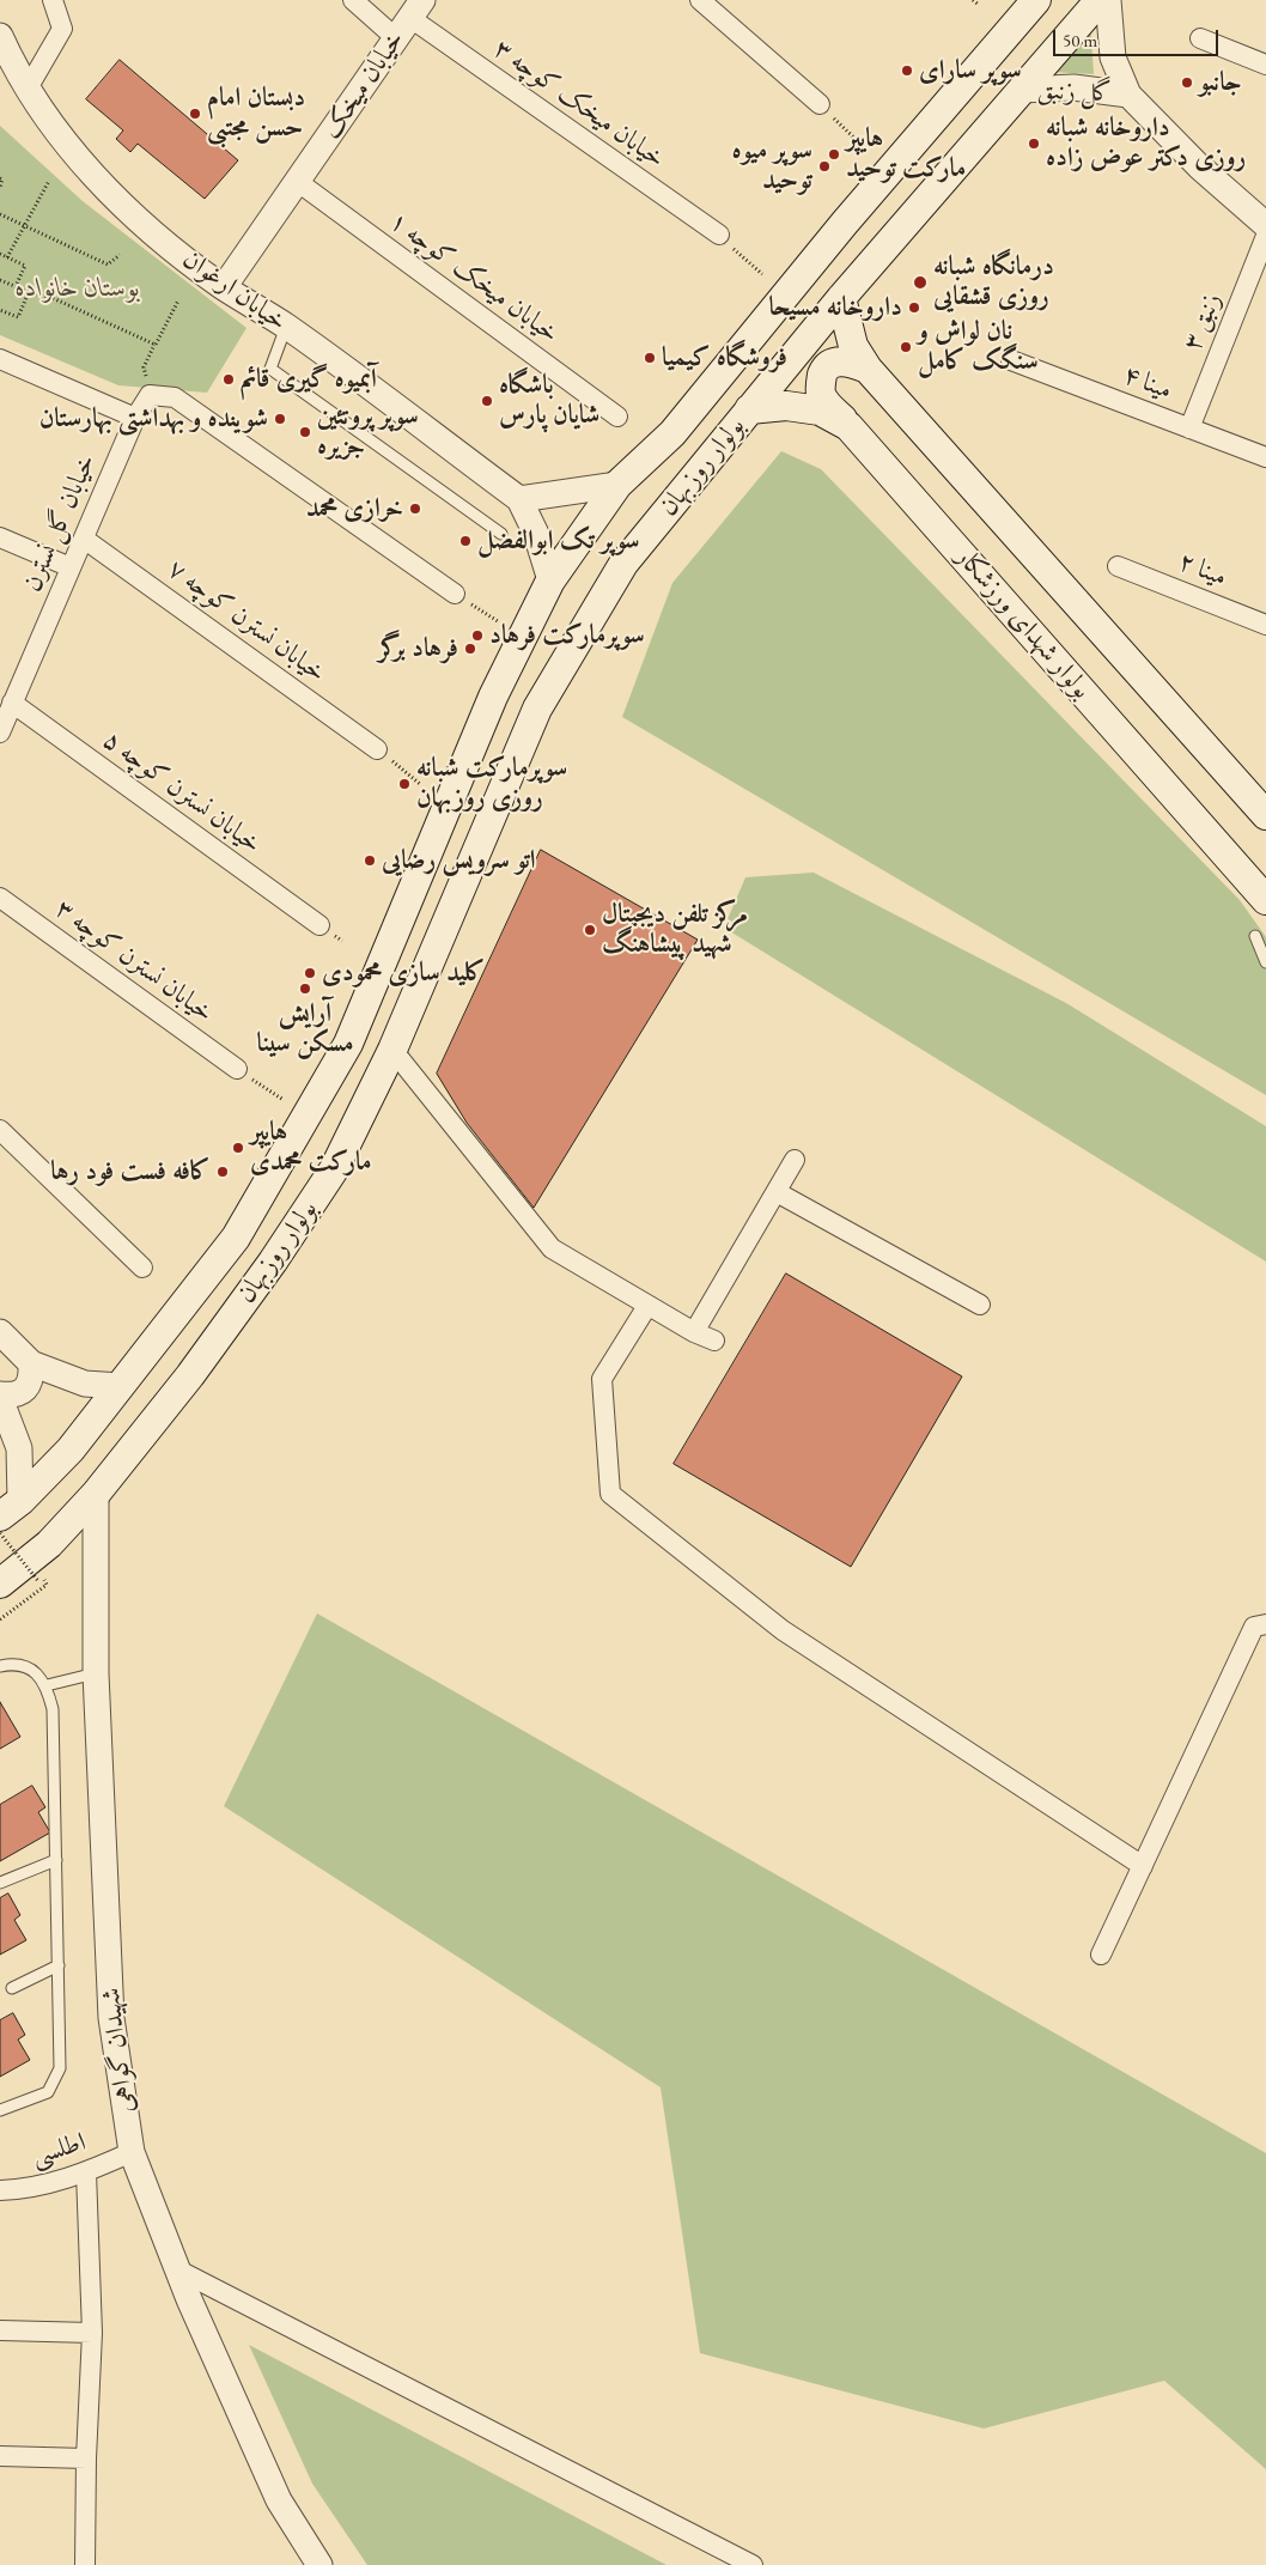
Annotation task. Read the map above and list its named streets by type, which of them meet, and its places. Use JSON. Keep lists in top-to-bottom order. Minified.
{"streets":{"main road":["بولوار روزبهان","بولوار شهدای ورزشکار"],"street":["خیابان میخک","گل زنبق","خیابان میخک کوچه ۳","خیابان میخک کوچه ۱","خیابان ارغوان","زنبق ۳","مینا ۴","خیابان گل نسترن","مینا ۲","خیابان نسترن کوچه ۷","خیابان نسترن کوچه ۵","خیابان نسترن کوچه ۳","شهیدان گواهی","اطلسی"]},"crossings":[["خیابان میخک","خیابان میخک کوچه ۳"],["خیابان میخک","خیابان میخک کوچه ۱"],["خیابان میخک","خیابان ارغوان"],["گل زنبق","بولوار روزبهان"],["زنبق ۳","مینا ۴"],["بولوار روزبهان","بولوار شهدای ورزشکار"],["بولوار روزبهان","شهیدان گواهی"],["خیابان گل نسترن","خیابان نسترن کوچه ۷"],["خیابان گل نسترن","خیابان نسترن کوچه ۵"],["شهیدان گواهی","اطلسی"]],"parks":["بوستان خانواده"],"places":["سوپر سارای","جانبو","دبستان امام حسن مجتبی","داروخانه شبانه روزی دکتر عوض زاده","هایپر مارکت توحید","سوپر میوه توحید","درمانگاه شبانه روزی قشقایی","داروخانه مسیحا","نان لواش و سنگک کامل","فروشگاه کیمیا","آبمیوه گیری قائم","باشگاه شایان پارس","شوینده و بهداشتی بهارستان","سوپر پروتئین جزیره","خرازی محمد","سوپر تک ابوالفضل","سوپرمارکت فرهاد","فرهاد برگر","سوپرمارکت شبانه روزی روزبهان","اتو سرویس رضایی","مرکز تلفن دیجیتال شهید پیشاهنگ","کلید سازی محمودی","آرایش مسکن سینا","هایپر مارکت محمدی","کافه فست فود رها"],"scale_bar":"50 m"}
